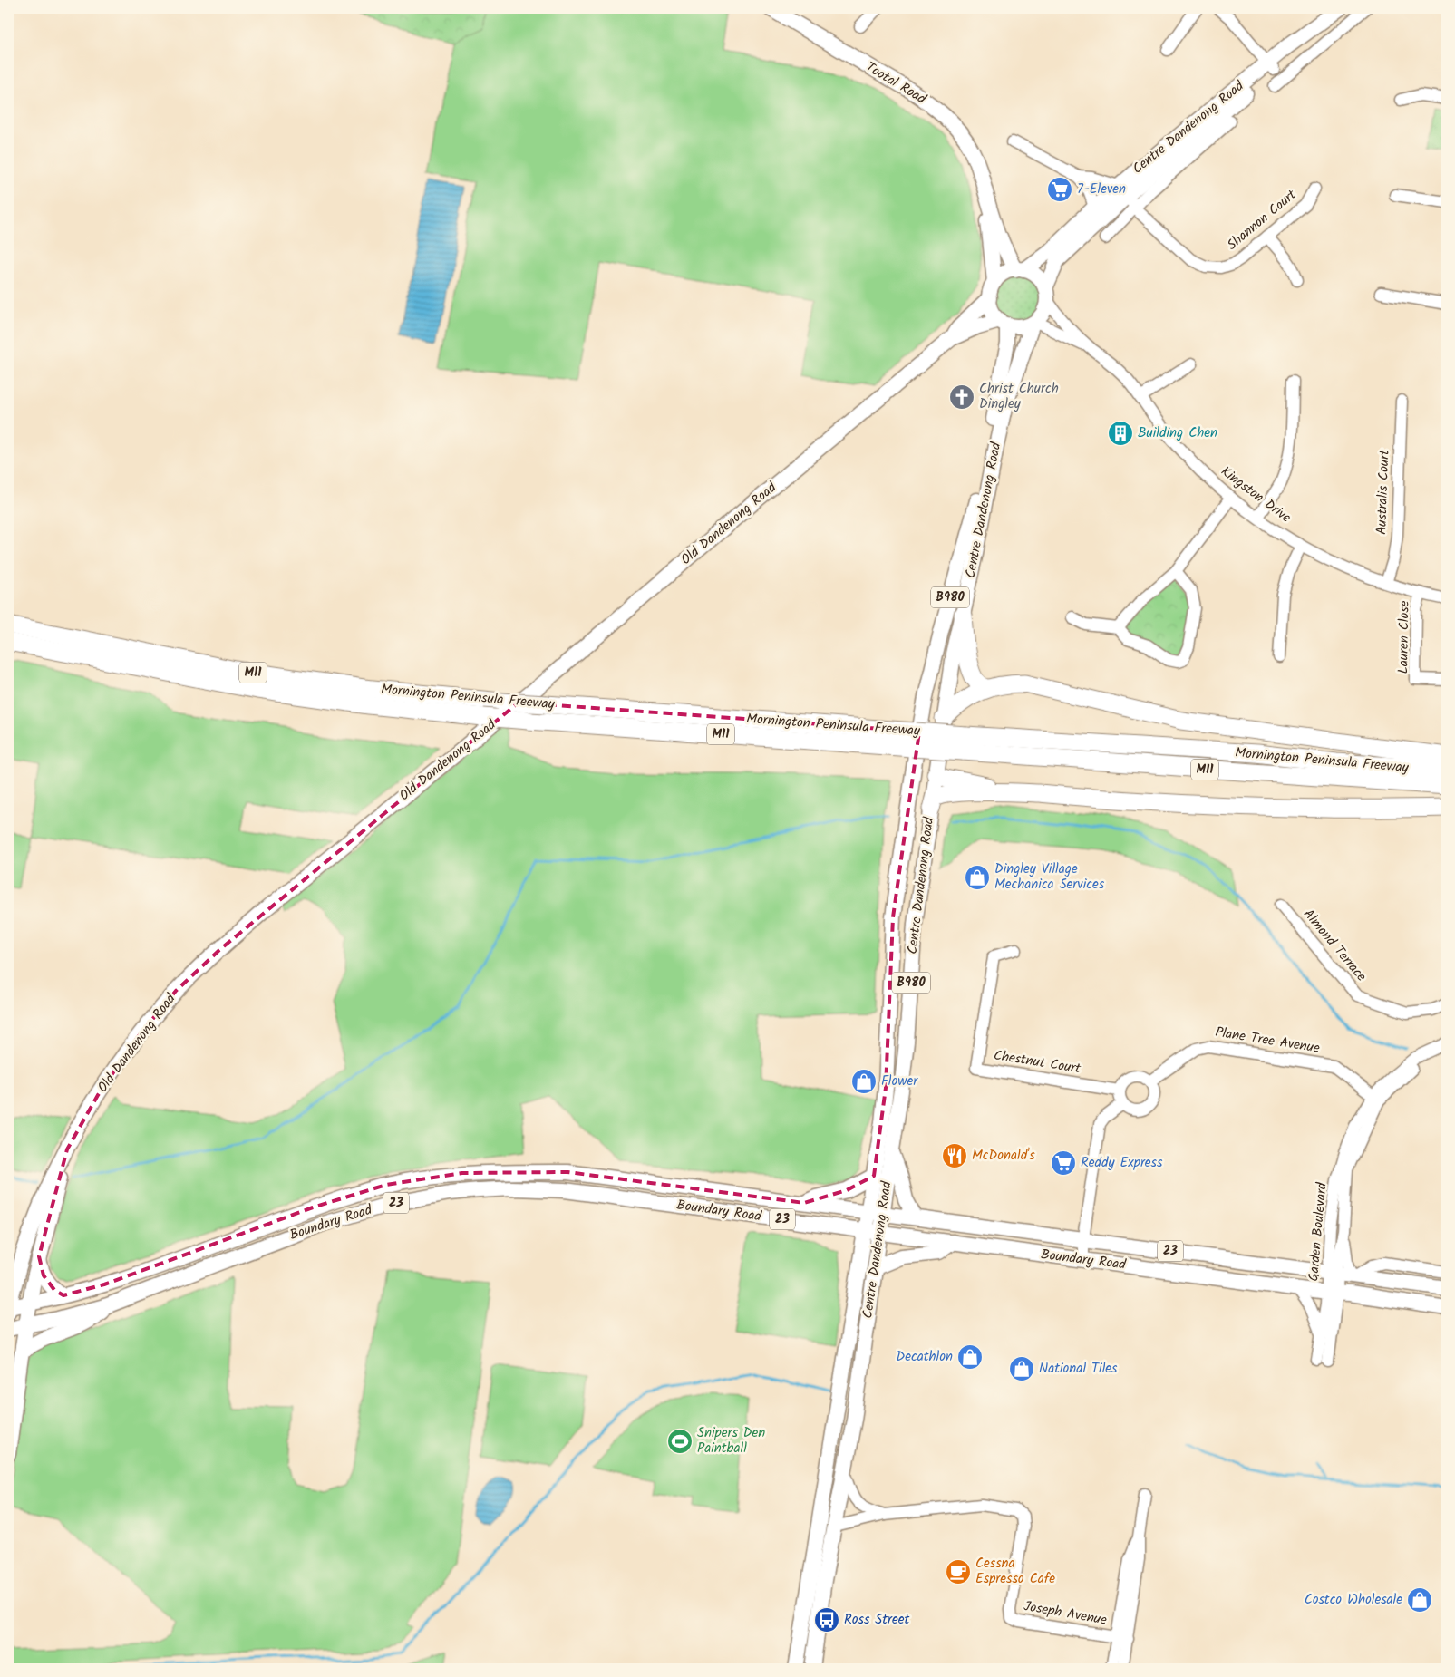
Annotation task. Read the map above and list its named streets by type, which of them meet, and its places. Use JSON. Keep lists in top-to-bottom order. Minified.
{"streets":{"highway":["M11","Mornington Peninsula Freeway"],"main road":["Tootal Road","Centre Dandenong Road","Old Dandenong Road","B980","23","Boundary Road"],"street":["Shannon Court","Australis Court","Kingston Drive","Lauren Close","Almond Terrace","Plane Tree Avenue","Chestnut Court","Garden Boulevard","Joseph Avenue"]},"crossings":[["Tootal Road","Centre Dandenong Road"],["Tootal Road","Kingston Drive"],["Tootal Road","Old Dandenong Road"],["Tootal Road","B980"],["Centre Dandenong Road","Shannon Court"],["Centre Dandenong Road","Kingston Drive"],["Centre Dandenong Road","Old Dandenong Road"],["Centre Dandenong Road","B980"],["Centre Dandenong Road","Mornington Peninsula Freeway"],["Centre Dandenong Road","Boundary Road"],["Centre Dandenong Road","Joseph Avenue"],["Australis Court","Kingston Drive"],["Kingston Drive","Old Dandenong Road"],["Kingston Drive","B980"],["Kingston Drive","Lauren Close"],["Old Dandenong Road","B980"],["Old Dandenong Road","Boundary Road"],["Plane Tree Avenue","Chestnut Court"],["Plane Tree Avenue","Garden Boulevard"],["Boundary Road","Garden Boulevard"]],"places":{"supermarket":["7-Eleven","Reddy Express"],"church":["Christ Church Dingley"],"building":["Building Chen"],"shop":["Dingley Village Mechanica Services","Flower","Decathlon","National Tiles","Costco Wholesale"],"restaurant":["McDonald's"],"sports":["Snipers Den Paintball"],"cafe":["Cessna Espresso Cafe"],"bus stop":["Ross Street"]}}
